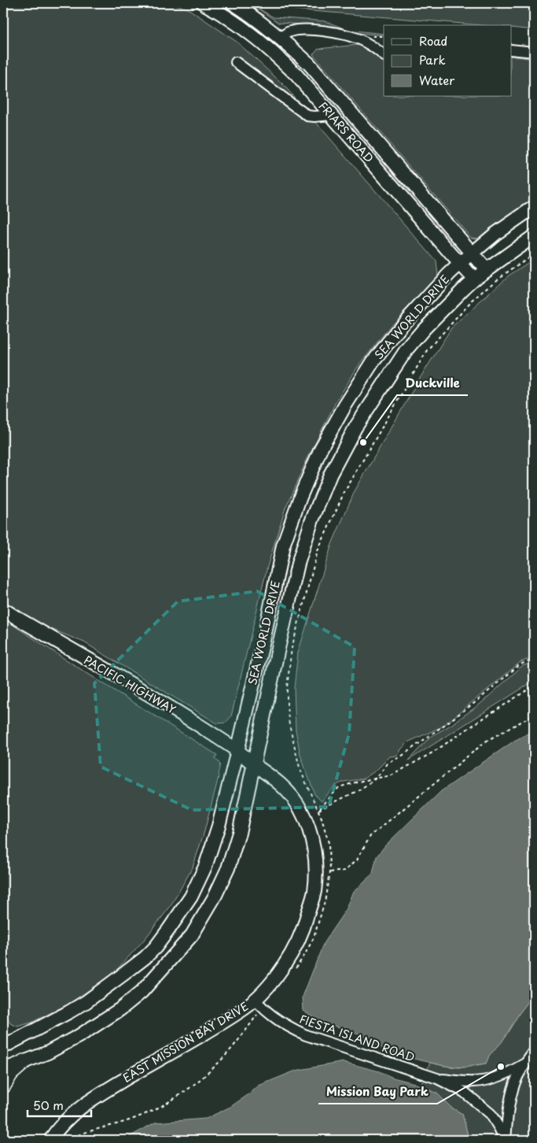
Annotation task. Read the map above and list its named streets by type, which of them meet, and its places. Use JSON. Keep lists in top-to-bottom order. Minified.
{"streets":{"main road":["FRIARS ROAD","SEA WORLD DRIVE","PACIFIC HIGHWAY","EAST MISSION BAY DRIVE"],"street":["FIESTA ISLAND ROAD"]},"crossings":[["FRIARS ROAD","SEA WORLD DRIVE"],["SEA WORLD DRIVE","PACIFIC HIGHWAY"],["SEA WORLD DRIVE","EAST MISSION BAY DRIVE"],["PACIFIC HIGHWAY","EAST MISSION BAY DRIVE"],["FIESTA ISLAND ROAD","EAST MISSION BAY DRIVE"]],"places":["Duckville","Mission Bay Park"],"legend":["Road","Park","Water"],"scale_bar":"50 m"}
